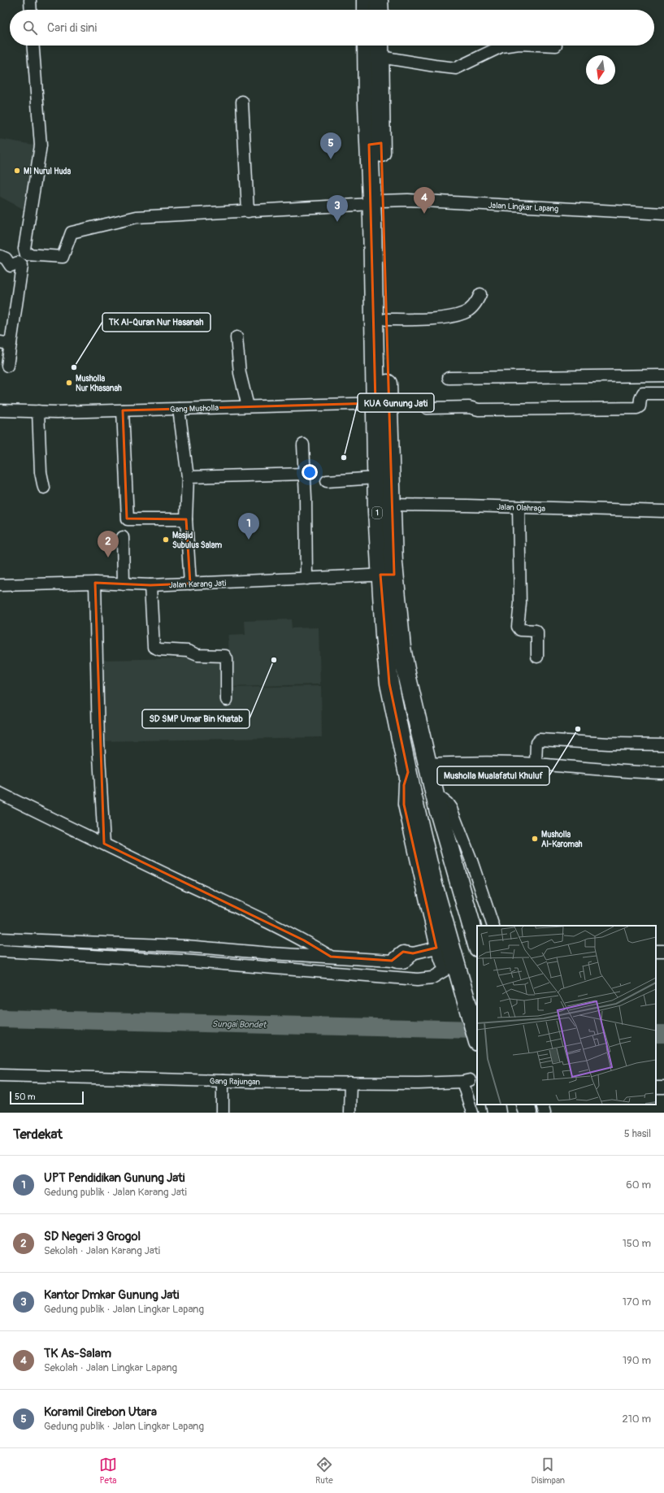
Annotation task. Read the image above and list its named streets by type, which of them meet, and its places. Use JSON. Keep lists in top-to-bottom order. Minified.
{"streets":{"highway":["1"],"street":["Jalan Lingkar Lapang","Gang Musholla","Jalan Olahraga","Jalan Karang Jati","Gang Rajungan"]},"crossings":[["Jalan Lingkar Lapang","1"],["Gang Musholla","1"],["Jalan Olahraga","1"],["1","Jalan Karang Jati"]],"water":["Sungai Bondet"],"places":["MI Nurul Huda","TK Al-Quran Nur Hasanah","Musholla Nur Khasanah","KUA Gunung Jati","Masjid Subulus Salam","SD SMP Umar Bin Khatab","Musholla Mualafatul Khuluf","Musholla Al-Karomah"],"scale_bar":"50 m","north":"bottom","page":{"search":"Cari di sini","pins":["5","4","3","1","2"],"scale":"50 m","heading":["Terdekat","5 hasil"],"list":[{"mark":"1","name":"UPT Pendidikan Gunung Jati","note":"Gedung publik · Jalan Karang Jati","value":"60 m"},{"mark":"2","name":"SD Negeri 3 Grogol","note":"Sekolah · Jalan Karang Jati","value":"150 m"},{"mark":"3","name":"Kantor Dmkar Gunung Jati","note":"Gedung publik · Jalan Lingkar Lapang","value":"170 m"},{"mark":"4","name":"TK As-Salam","note":"Sekolah · Jalan Lingkar Lapang","value":"190 m"},{"mark":"5","name":"Koramil Cirebon Utara","note":"Gedung publik · Jalan Lingkar Lapang","value":"210 m"}],"nav":["Peta","Rute","Disimpan"]}}
